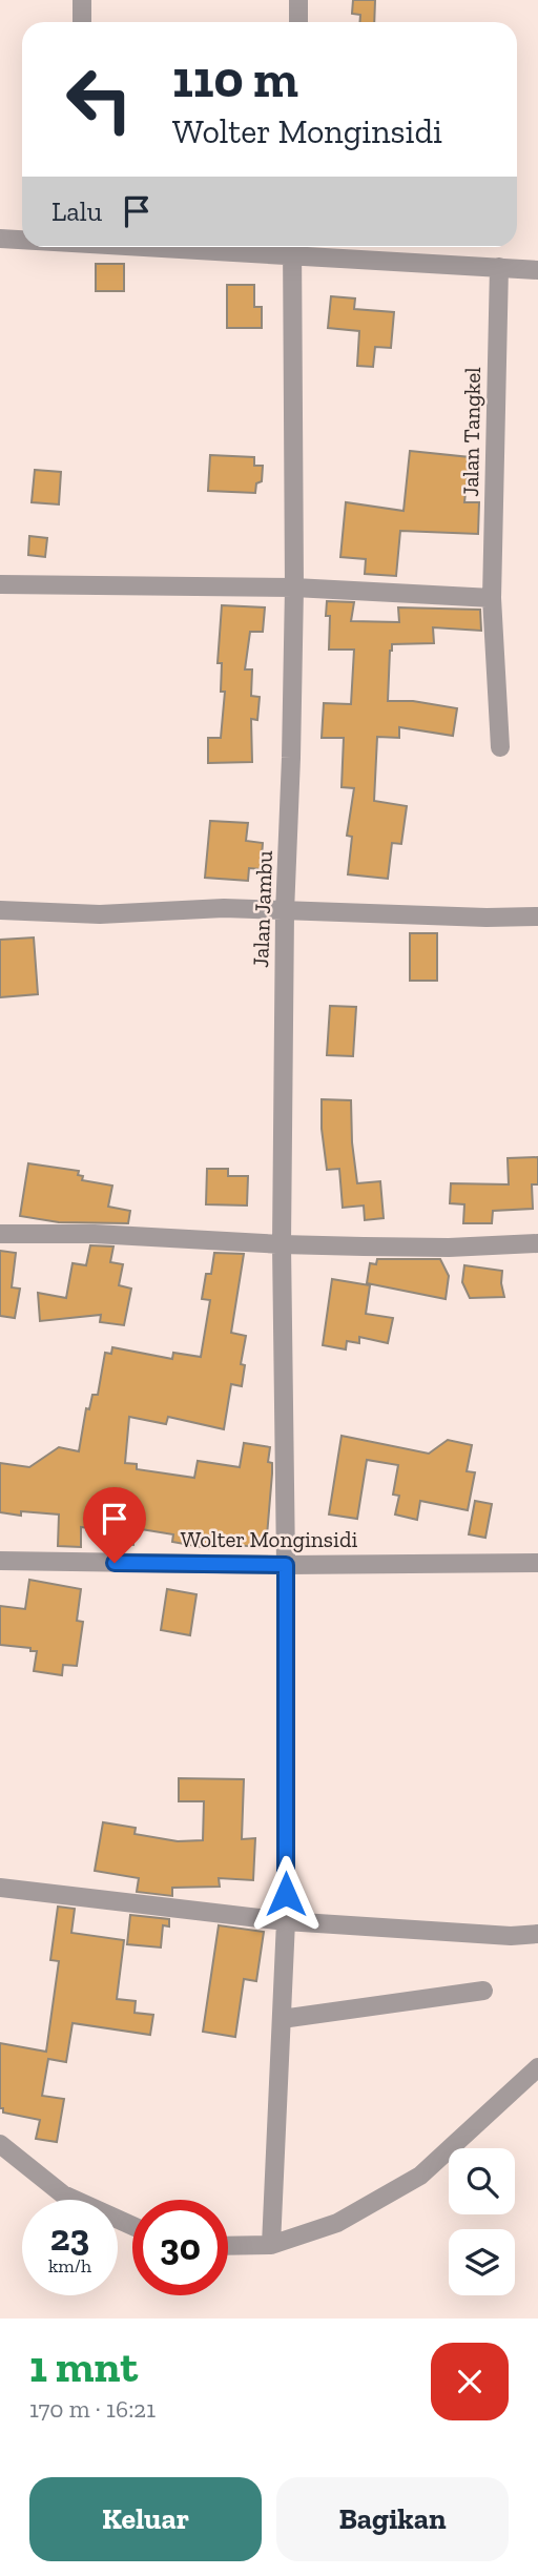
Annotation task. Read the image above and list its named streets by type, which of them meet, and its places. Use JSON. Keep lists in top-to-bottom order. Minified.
{"streets":{"street":["Jalan Tangkel","Jalan Jambu","Wolter Monginsidi"]},"crossings":[["Jalan Jambu","Wolter Monginsidi"]],"page":{"turn":["110 m","Wolter Monginsidi"],"then":"Lalu","speed":"23 km/h","limit":"30","heading":["1 mnt","170 m · 16:21"],"buttons":["Keluar","Bagikan"]}}
